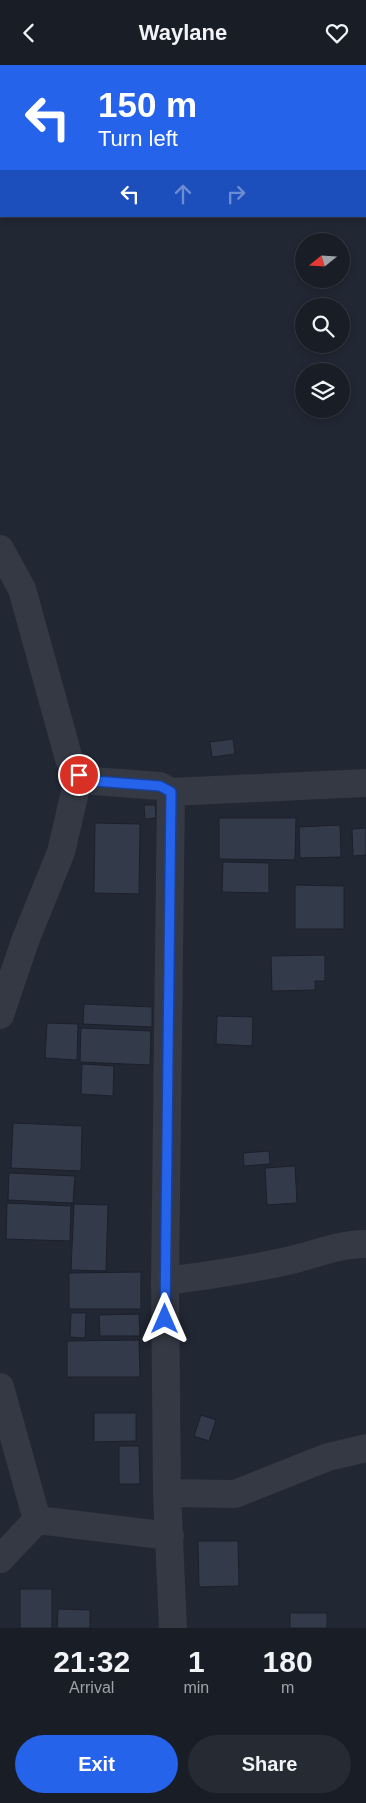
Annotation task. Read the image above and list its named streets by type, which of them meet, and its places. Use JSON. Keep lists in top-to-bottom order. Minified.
{"north":"left","page":{"header":"Waylane","turn":["150 m","Turn left"],"eta":["21:32","Arrival","1","min","180","m"],"buttons":["Exit","Share"]}}
